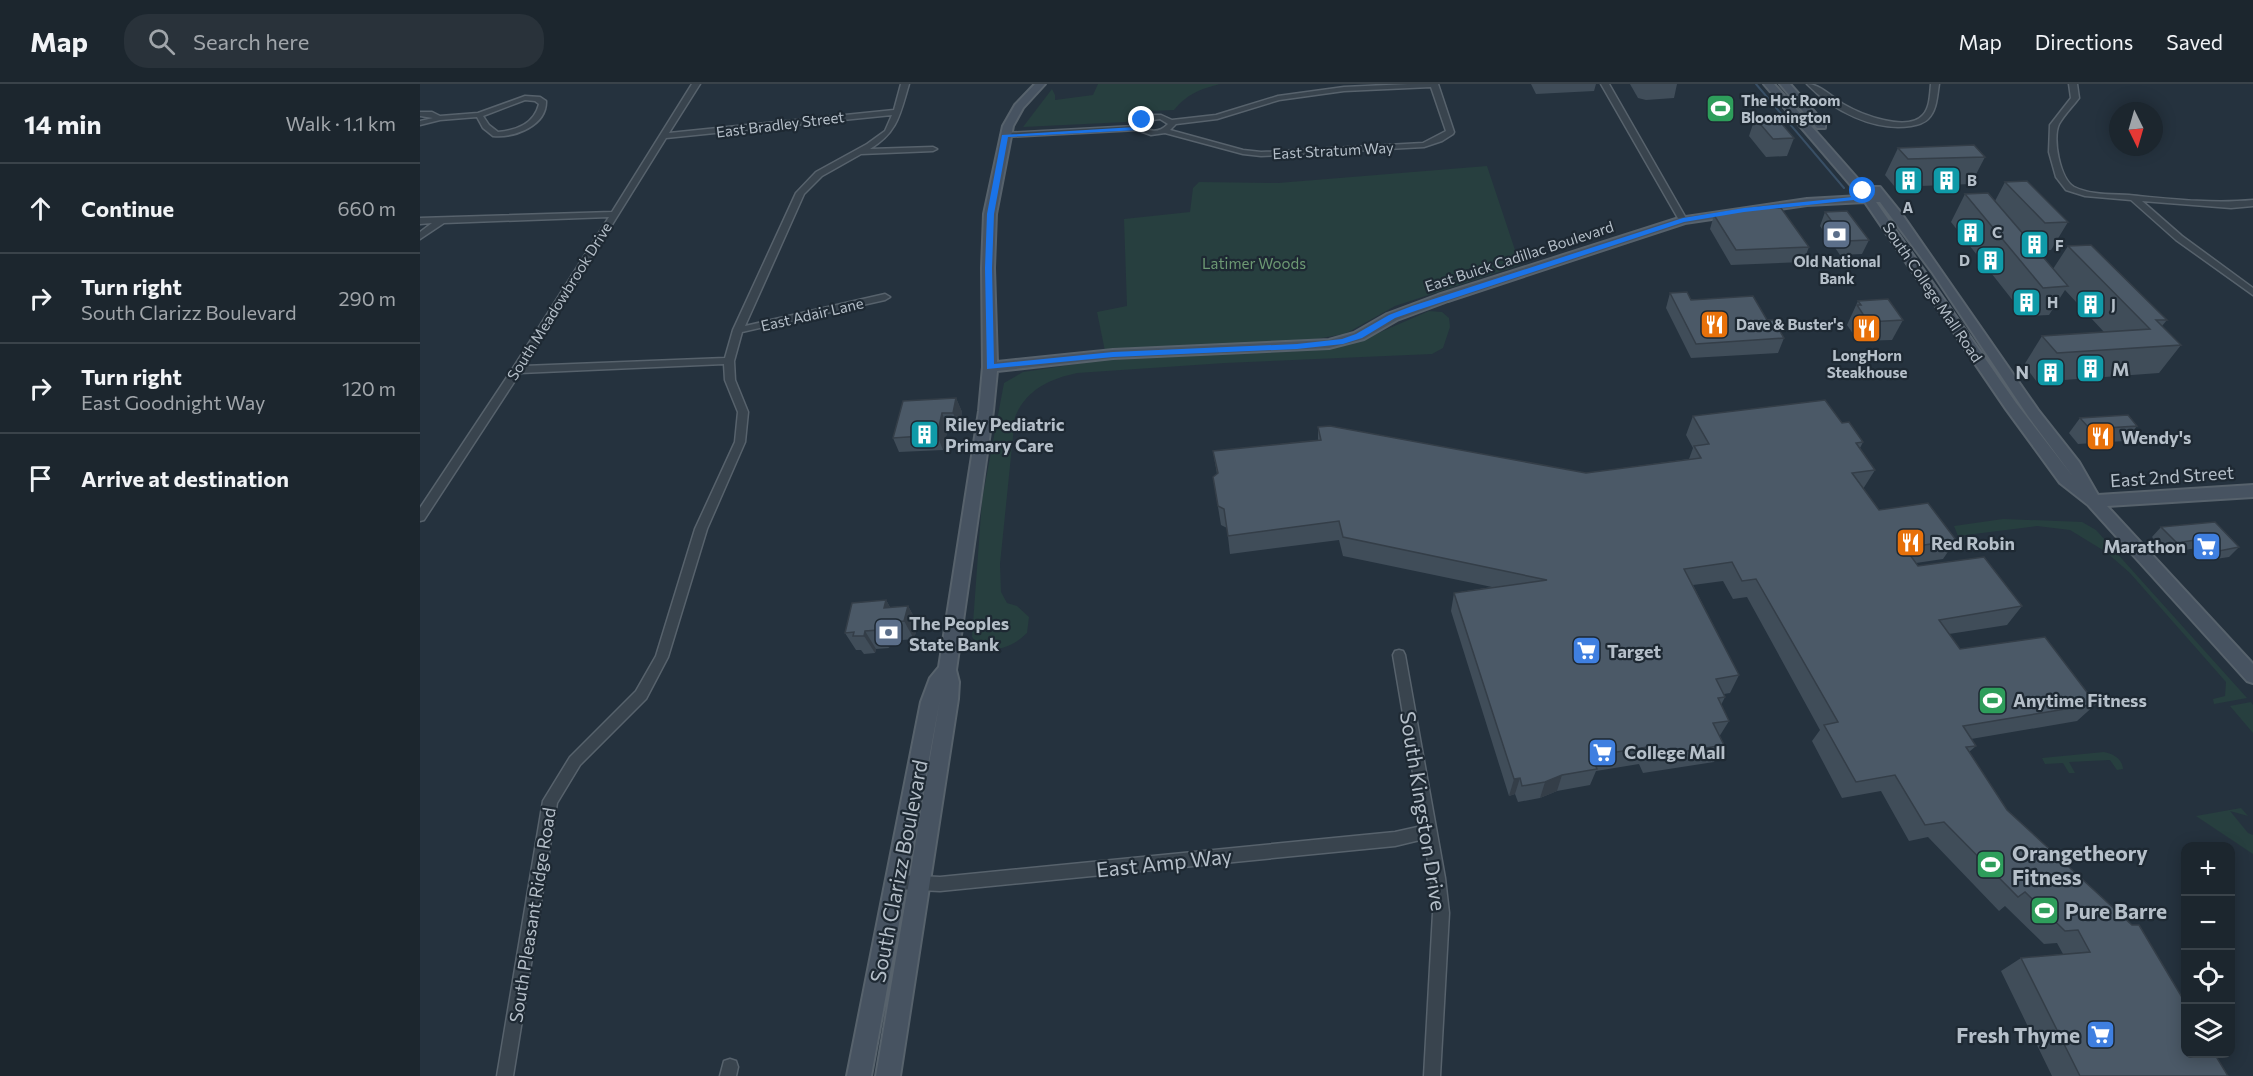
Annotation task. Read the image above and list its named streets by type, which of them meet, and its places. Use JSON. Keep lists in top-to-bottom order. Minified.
{"streets":{"street":["East Bradley Street","East Stratum Way","East Buick Cadillac Boulevard","South College Mall Road","South Meadowbrook Drive","East Adair Lane","East 2nd Street","South Kingston Drive","East Amp Way","South Clarizz Boulevard","South Pleasant Ridge Road"]},"crossings":[["East Bradley Street","South Meadowbrook Drive"],["East Bradley Street","South Pleasant Ridge Road"],["East Buick Cadillac Boulevard","South College Mall Road"],["East Buick Cadillac Boulevard","South Clarizz Boulevard"],["South College Mall Road","East 2nd Street"],["East Adair Lane","South Pleasant Ridge Road"],["South Kingston Drive","East Amp Way"],["East Amp Way","South Clarizz Boulevard"]],"parks":["Latimer Woods"],"places":{"sports":["The Hot Room Bloomington","Anytime Fitness","Orangetheory Fitness","Pure Barre"],"building":["A","B","C","F","D","H","J","M","N","Riley Pediatric Primary Care"],"bank":["Old National Bank","The Peoples State Bank"],"restaurant":["Dave & Buster's","LongHorn Steakhouse","Wendy's","Red Robin"],"supermarket":["Marathon","Target","College Mall","Fresh Thyme"]},"north":"bottom","page":{"header":"Map","search":"Search here","nav":["Map","Directions","Saved"],"heading":["14 min","Walk · 1.1 km"],"list":[["Continue","660 m"],["Turn right","South Clarizz Boulevard","290 m"],["Turn right","East Goodnight Way","120 m"],"Arrive at destination"],"map_buttons":["+","−"]}}
